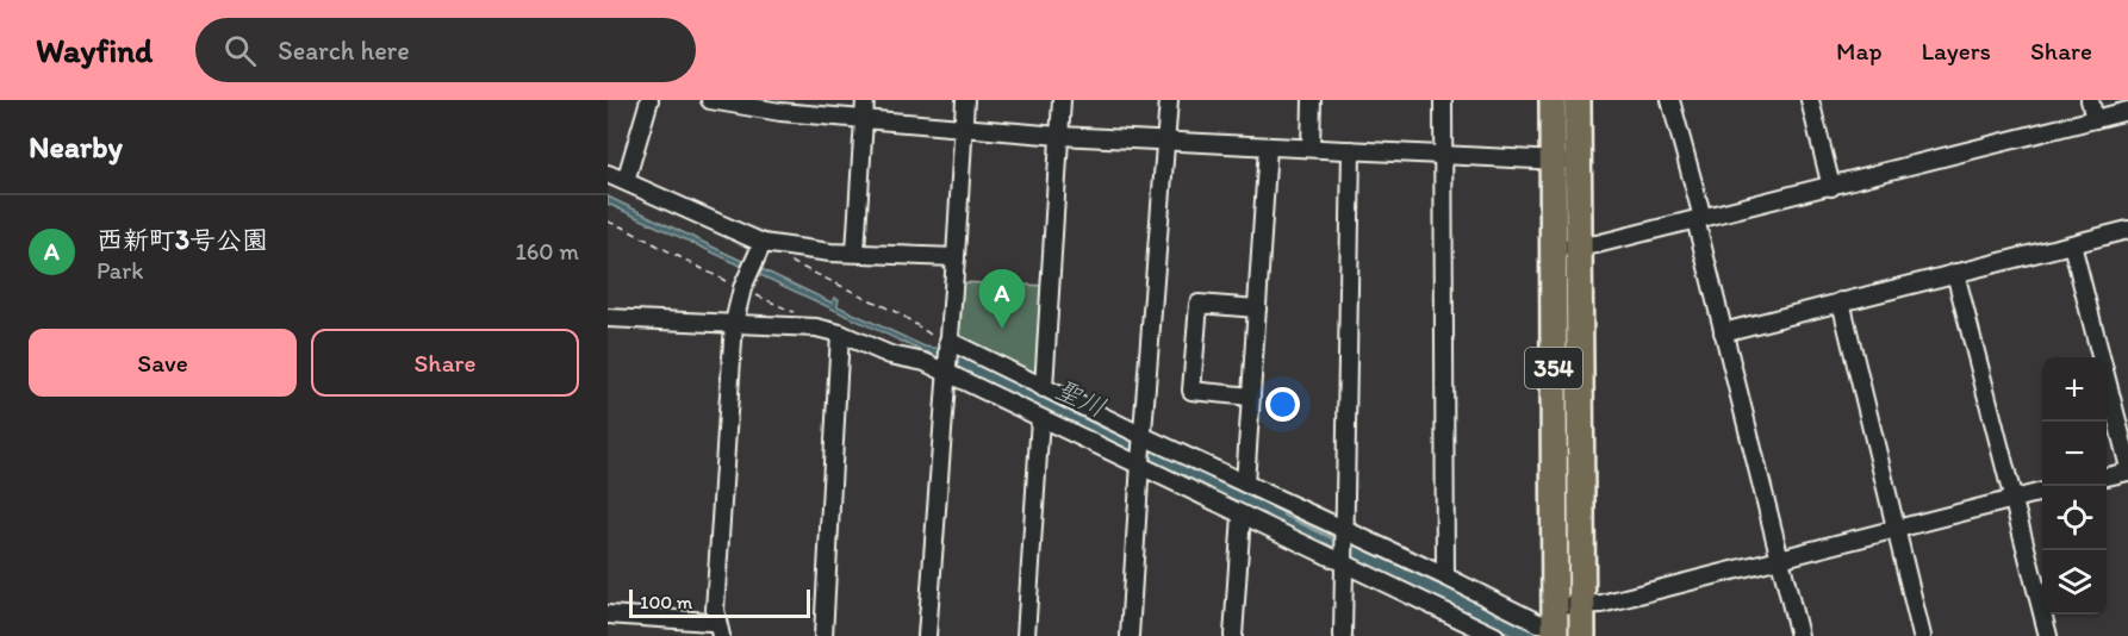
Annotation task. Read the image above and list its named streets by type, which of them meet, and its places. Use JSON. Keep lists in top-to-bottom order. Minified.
{"streets":{"highway":["354"]},"water":["聖川"],"scale_bar":"100 m","page":{"header":"Wayfind","search":"Search here","nav":["Map","Layers","Share"],"heading":"Nearby","list":[{"mark":"A","name":"西新町3号公園","note":"Park","value":"160 m"}],"pins":"A","buttons":["Save","Share"],"map_buttons":["+","−"],"scale":"100 m"}}
